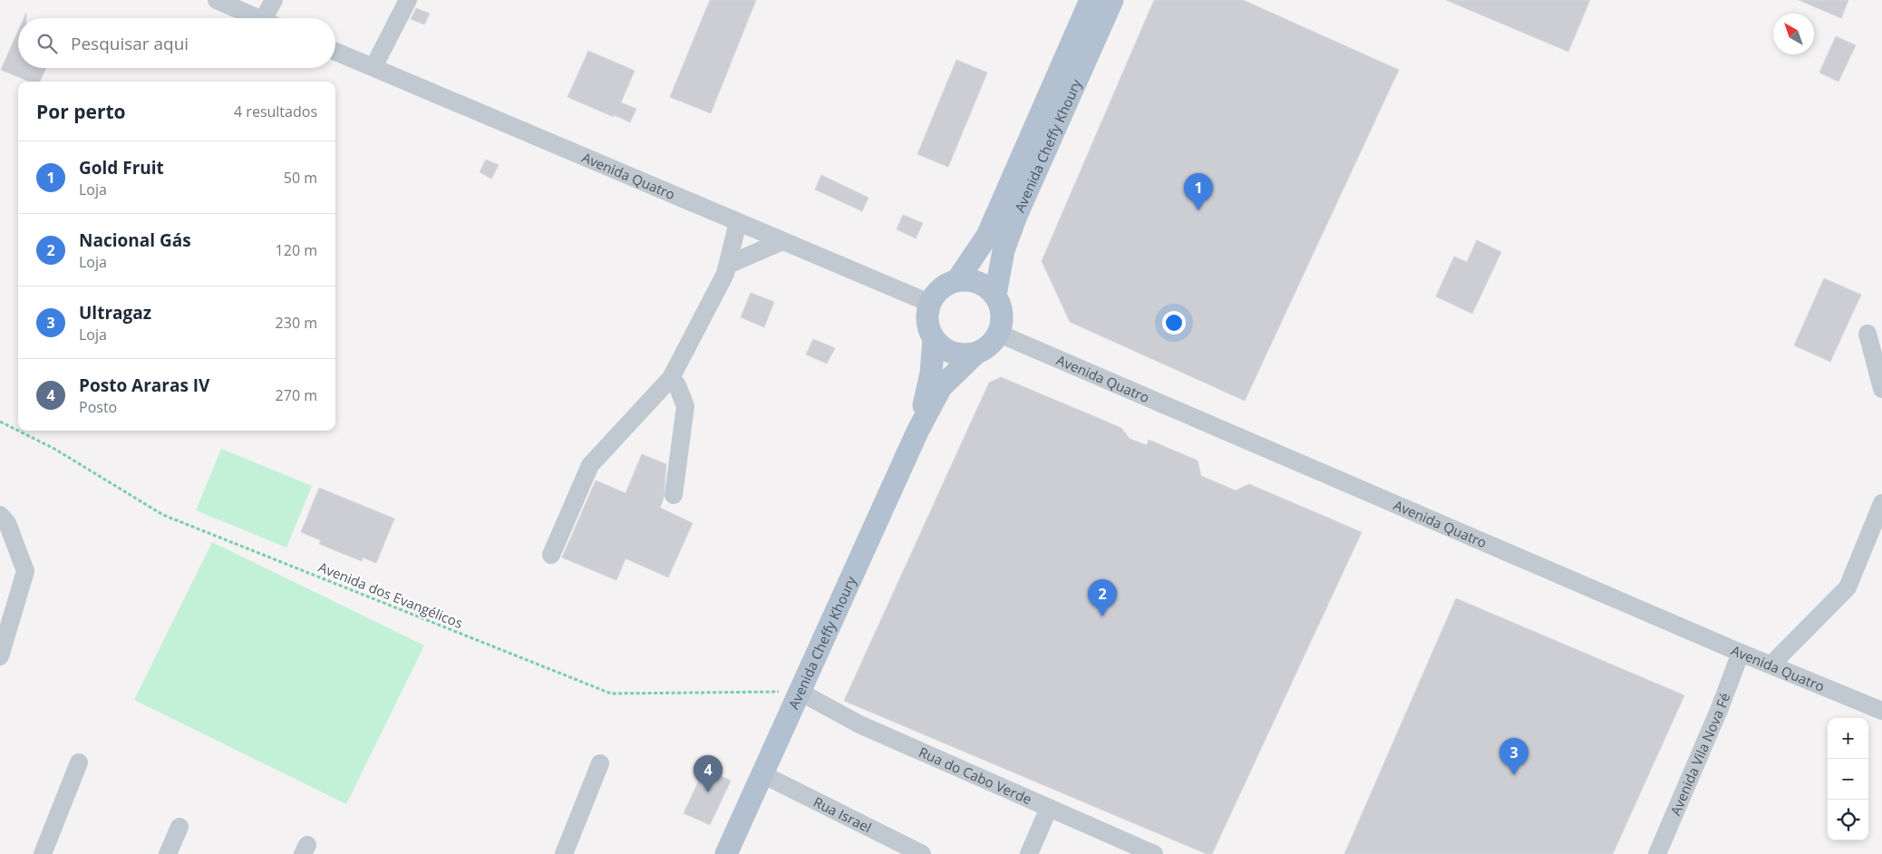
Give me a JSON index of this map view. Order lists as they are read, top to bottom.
{
  "streets": {
    "main road": ["Avenida Cheffy Khoury"],
    "street": [
      "Avenida Quatro",
      "Avenida Vila Nova Fé",
      "Rua do Cabo Verde",
      "Rua Israel"
    ],
    "path": ["Avenida dos Evangélicos"]
  },
  "crossings": [
    ["Avenida Cheffy Khoury", "Avenida Quatro"],
    ["Avenida Cheffy Khoury", "Avenida dos Evangélicos"],
    ["Avenida Cheffy Khoury", "Rua do Cabo Verde"],
    ["Avenida Cheffy Khoury", "Rua Israel"],
    ["Avenida Quatro", "Avenida Vila Nova Fé"],
    ["Avenida dos Evangélicos", "Rua do Cabo Verde"]
  ],
  "north": "top left",
  "page": {
    "search": "Pesquisar aqui",
    "heading": ["Por perto", "4 resultados"],
    "list": [
      {
        "mark": "1",
        "name": "Gold Fruit",
        "note": "Loja",
        "value": "50 m"
      },
      {
        "mark": "2",
        "name": "Nacional Gás",
        "note": "Loja",
        "value": "120 m"
      },
      {
        "mark": "3",
        "name": "Ultragaz",
        "note": "Loja",
        "value": "230 m"
      },
      {
        "mark": "4",
        "name": "Posto Araras IV",
        "note": "Posto",
        "value": "270 m"
      }
    ],
    "pins": [
      "1",
      "2",
      "3",
      "4"
    ],
    "map_buttons": ["+", "−"]
  }
}
